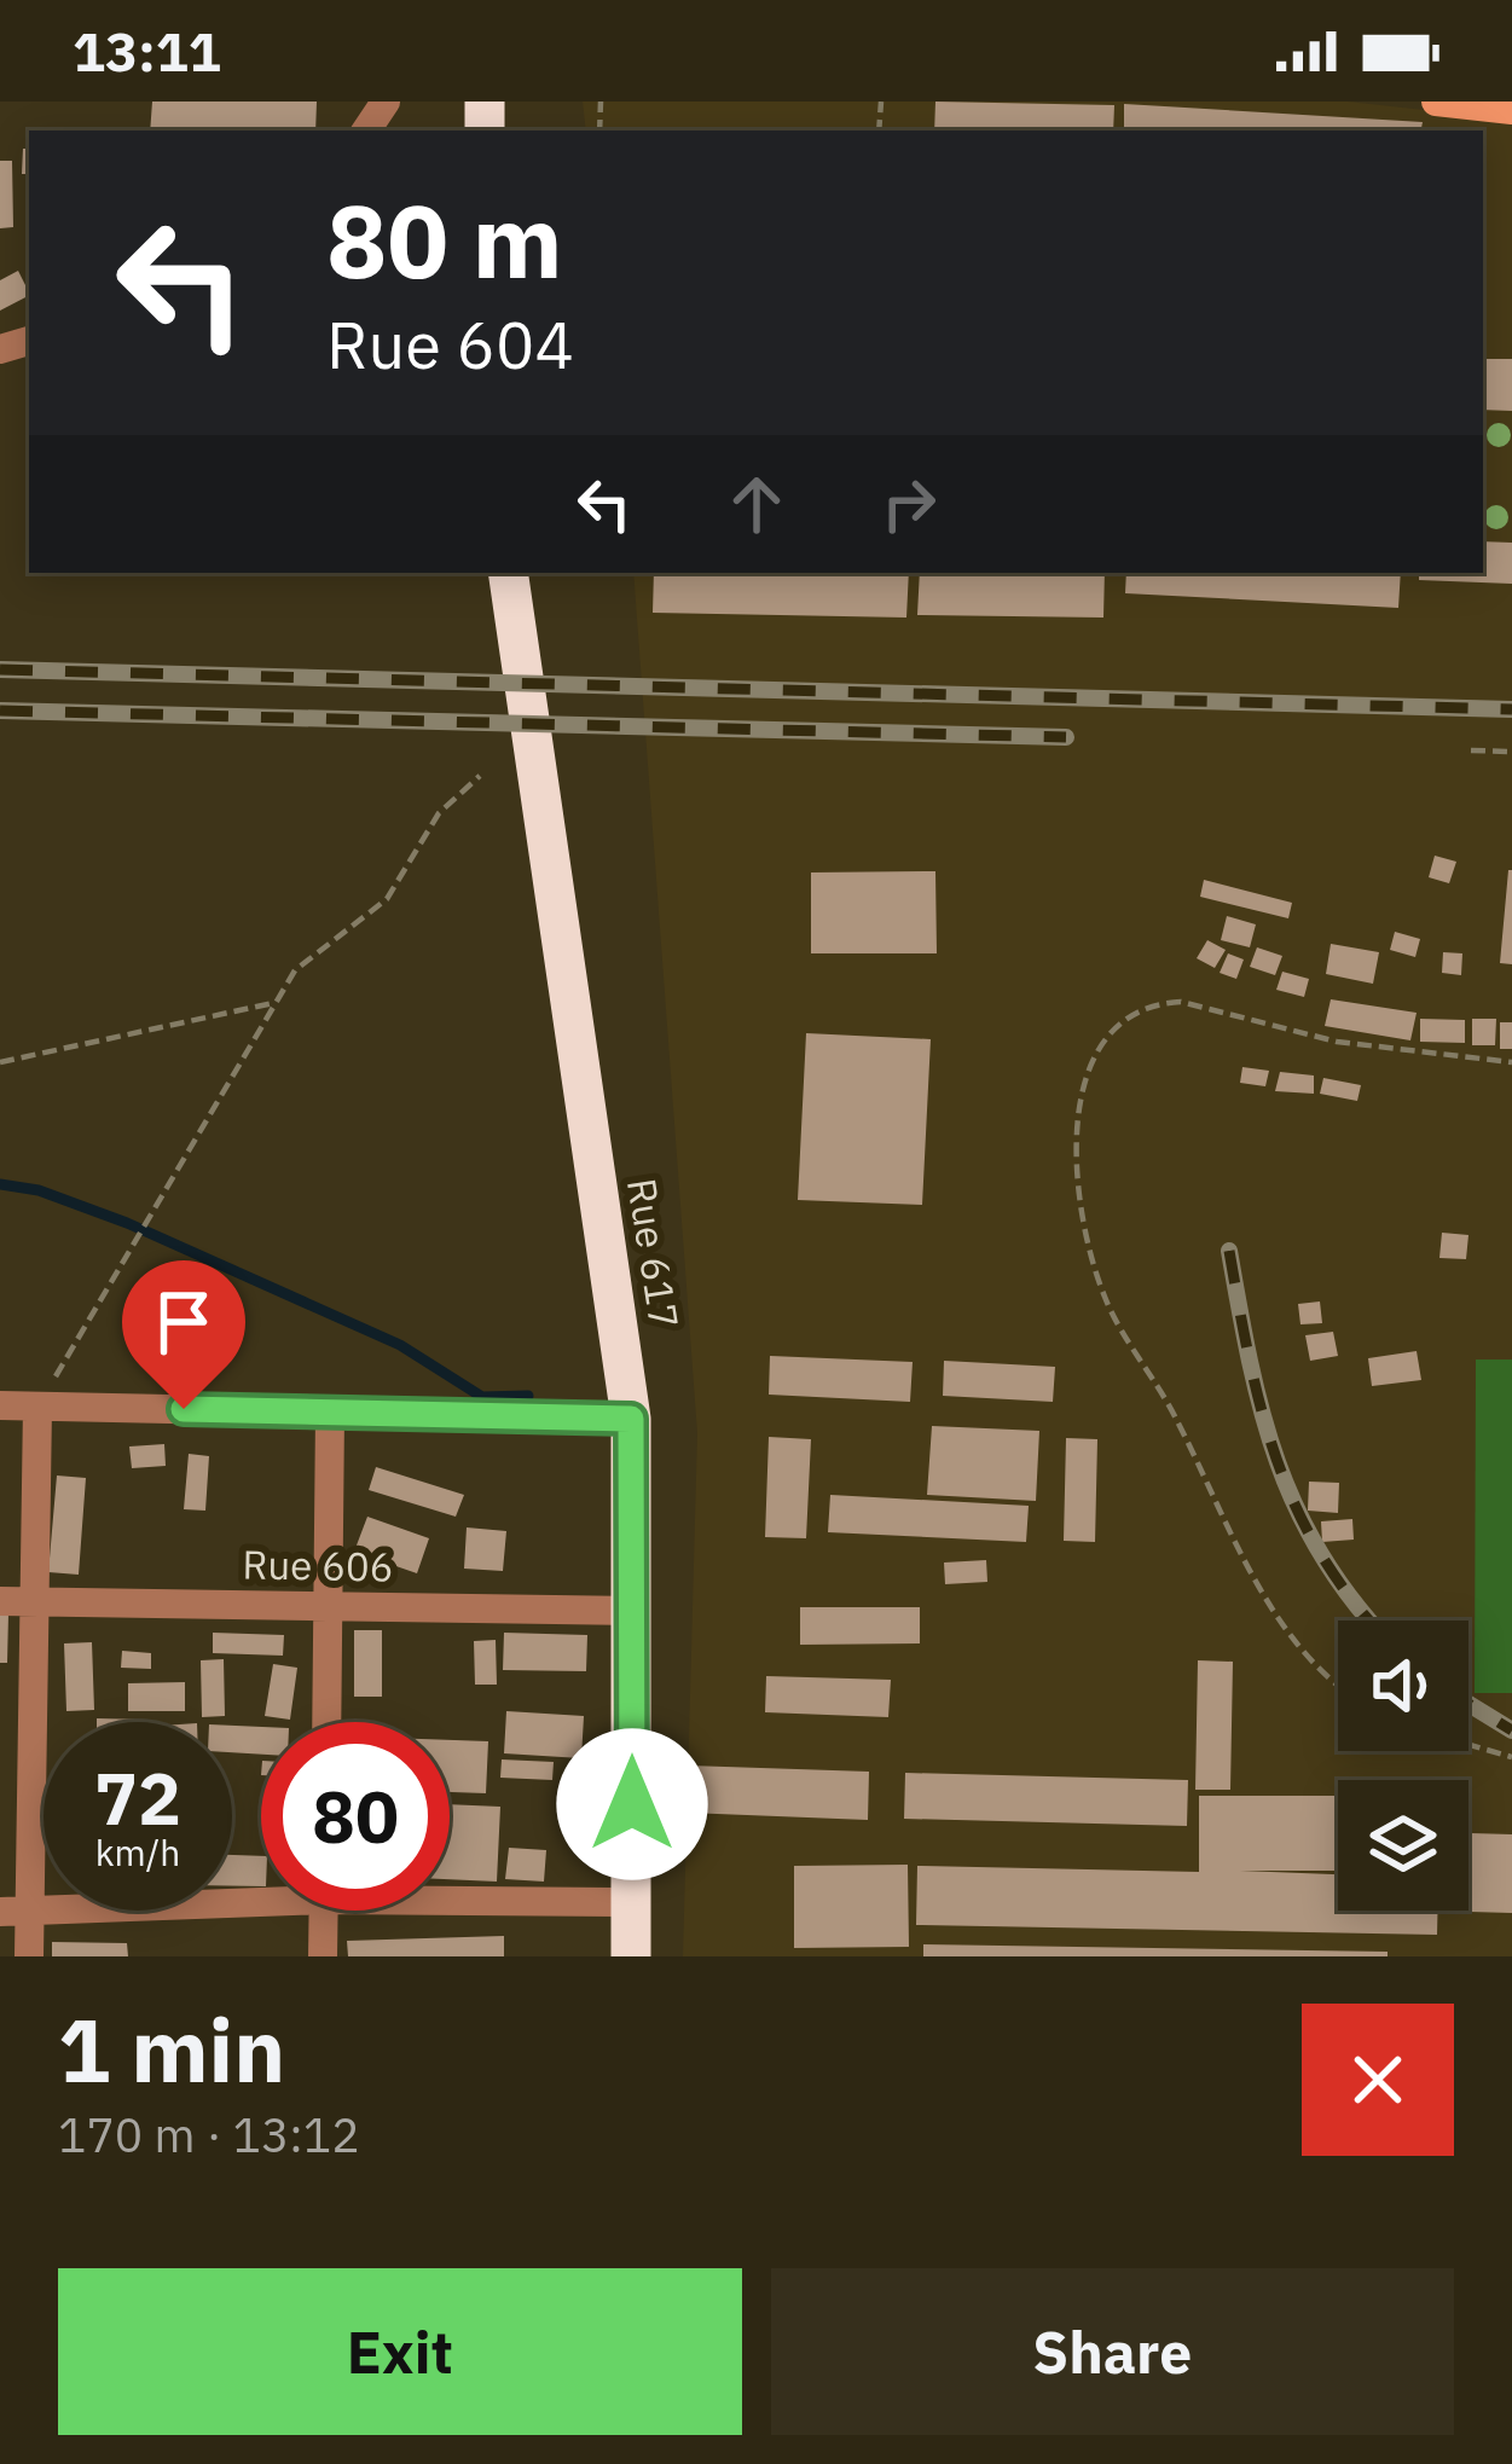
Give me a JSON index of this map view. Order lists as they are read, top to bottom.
{
  "streets": {
    "highway": ["Rue 617"],
    "street": ["Rue 606"]
  },
  "crossings": [
    ["Rue 617", "Rue 606"]
  ],
  "page": {
    "status": "13:11",
    "turn": ["80 m", "Rue 604"],
    "speed": "72 km/h",
    "limit": "80",
    "heading": ["1 min", "170 m · 13:12"],
    "buttons": ["Exit", "Share"]
  }
}
